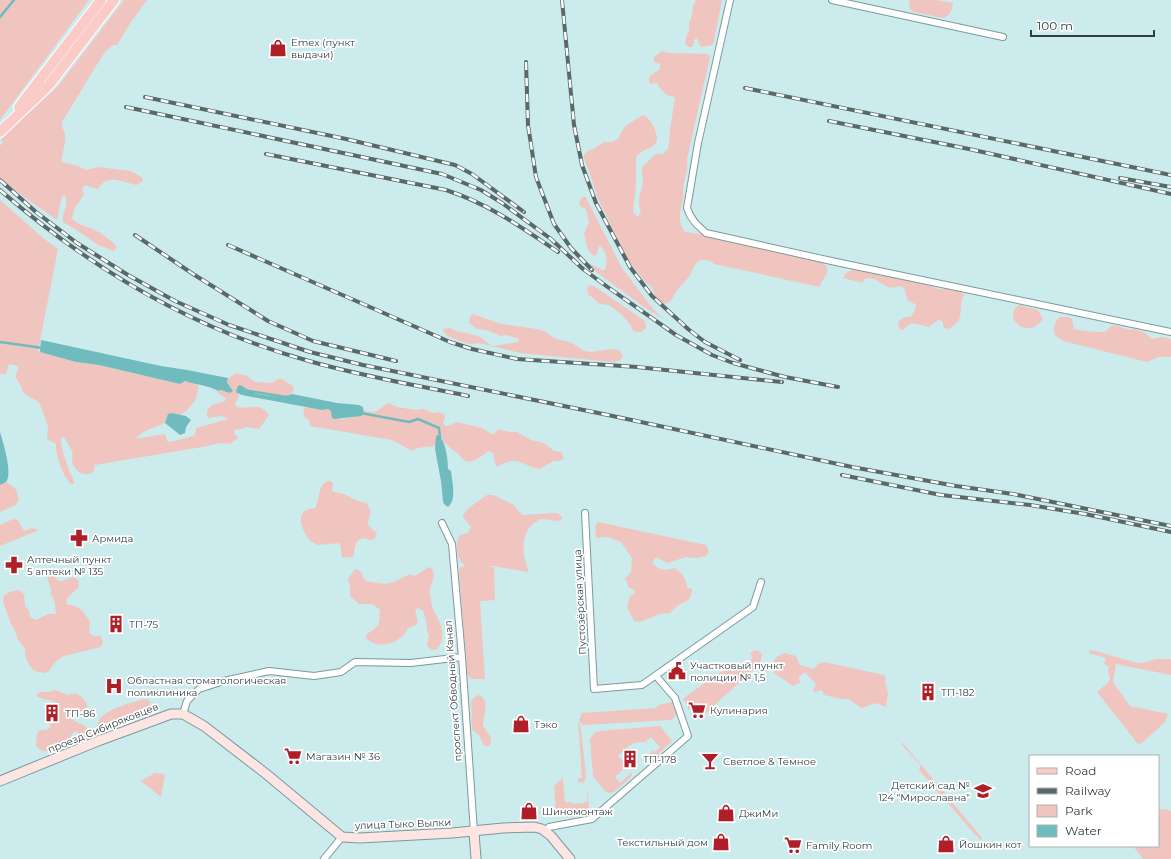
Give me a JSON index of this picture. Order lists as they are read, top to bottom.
{
  "streets": {
    "street": [
      "Пустозёрская улица",
      "проспект Обводный Канал",
      "проезд Сибиряковцев",
      "улица Тыко Вылки"
    ]
  },
  "crossings": [
    ["проспект Обводный Канал", "улица Тыко Вылки"],
    ["проезд Сибиряковцев", "улица Тыко Вылки"]
  ],
  "places": {
    "shop": [
      "Emex (пункт выдачи)",
      "Тэко",
      "Шиномонтаж",
      "ДжиМи",
      "Текстильный дом",
      "Йошкин кот"
    ],
    "pharmacy": ["Армида", "Аптечный пункт 5 аптеки № 135"],
    "building": [
      "ТП-75",
      "ТП-182",
      "ТП-86",
      "ТП-178"
    ],
    "public building": ["Участковый пункт полиции № 1,5"],
    "hospital": ["Областная стоматологическая поликлиника"],
    "supermarket": ["Кулинария", "Магазин № 36", "Family Room"],
    "bar": ["Светлое & Тёмное"],
    "school or university": ["Детский сад № 124 \"Мирославна\""]
  },
  "legend": [
    "Road",
    "Railway",
    "Park",
    "Water"
  ],
  "scale_bar": "100 m"
}
